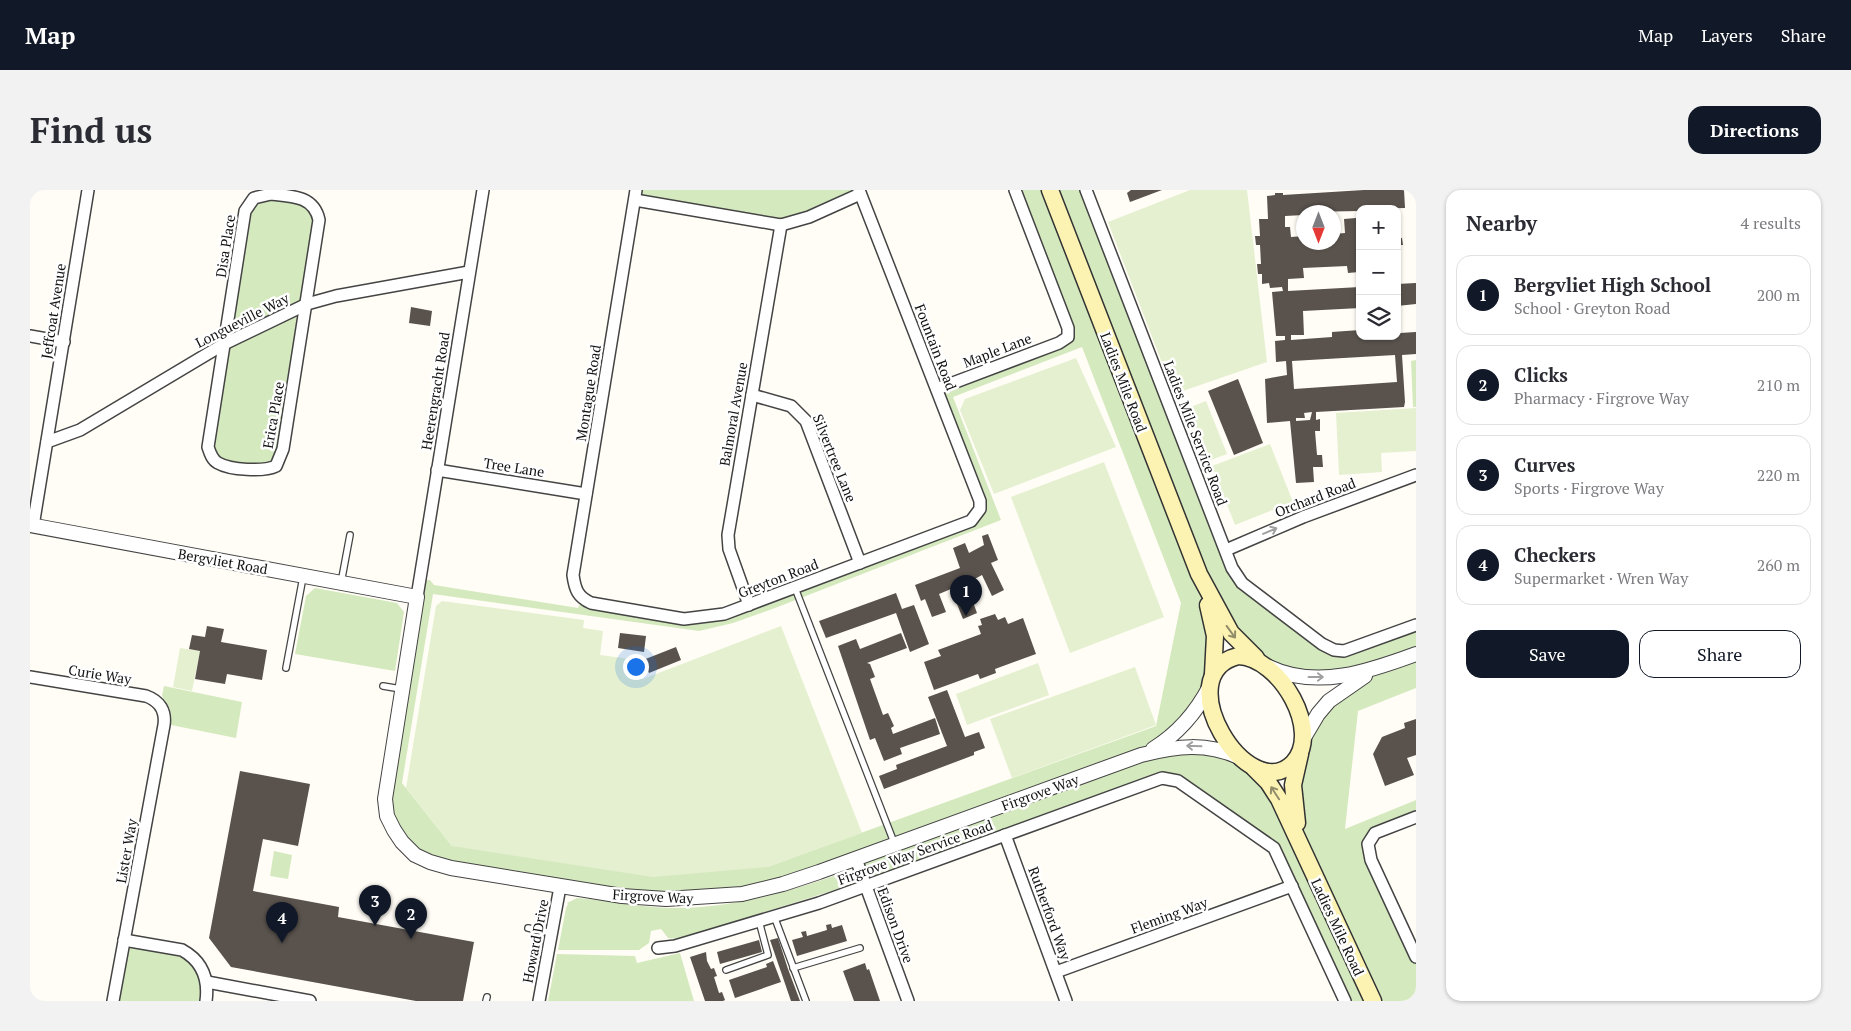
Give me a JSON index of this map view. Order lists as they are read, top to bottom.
{
  "streets": {
    "main road": ["Ladies Mile Road"],
    "street": [
      "Disa Place",
      "Jeffcoat Avenue",
      "Longueville Way",
      "Fountain Road",
      "Maple Lane",
      "Heerengracht Road",
      "Montague Road",
      "Balmoral Avenue",
      "Erica Place",
      "Ladies Mile Service Road",
      "Silvertree Lane",
      "Tree Lane",
      "Orchard Road",
      "Bergvliet Road",
      "Greyton Road",
      "Curie Way",
      "Firgrove Way",
      "Lister Way",
      "Firgrove Way Service Road",
      "Rutherford Way",
      "Fleming Way",
      "Edison Drive",
      "Howard Drive"
    ]
  },
  "crossings": [
    ["Disa Place", "Longueville Way"],
    ["Disa Place", "Erica Place"],
    ["Jeffcoat Avenue", "Longueville Way"],
    ["Jeffcoat Avenue", "Bergvliet Road"],
    ["Longueville Way", "Heerengracht Road"],
    ["Longueville Way", "Erica Place"],
    ["Fountain Road", "Maple Lane"],
    ["Fountain Road", "Greyton Road"],
    ["Ladies Mile Road", "Firgrove Way"],
    ["Heerengracht Road", "Tree Lane"],
    ["Heerengracht Road", "Bergvliet Road"],
    ["Heerengracht Road", "Firgrove Way"],
    ["Montague Road", "Tree Lane"],
    ["Montague Road", "Greyton Road"],
    ["Balmoral Avenue", "Silvertree Lane"],
    ["Balmoral Avenue", "Greyton Road"],
    ["Ladies Mile Service Road", "Orchard Road"],
    ["Silvertree Lane", "Greyton Road"],
    ["Bergvliet Road", "Firgrove Way"],
    ["Curie Way", "Lister Way"],
    ["Firgrove Way", "Edison Drive"],
    ["Firgrove Way", "Howard Drive"],
    ["Firgrove Way Service Road", "Rutherford Way"],
    ["Firgrove Way Service Road", "Fleming Way"],
    ["Firgrove Way Service Road", "Edison Drive"],
    ["Rutherford Way", "Fleming Way"]
  ],
  "one_way": ["Orchard Road"],
  "north": "bottom",
  "page": {
    "header": "Map",
    "nav": ["Map", "Layers", "Share"],
    "buttons": [
      "Directions",
      ["Save", "Share"]
    ],
    "title": "Find us",
    "heading": ["Nearby", "4 results"],
    "map_buttons": ["+", "−"],
    "list": [
      {
        "mark": "1",
        "name": "Bergvliet High School",
        "note": "School · Greyton Road",
        "value": "200 m"
      },
      {
        "mark": "2",
        "name": "Clicks",
        "note": "Pharmacy · Firgrove Way",
        "value": "210 m"
      },
      {
        "mark": "3",
        "name": "Curves",
        "note": "Sports · Firgrove Way",
        "value": "220 m"
      },
      {
        "mark": "4",
        "name": "Checkers",
        "note": "Supermarket · Wren Way",
        "value": "260 m"
      }
    ],
    "pins": [
      "1",
      "3",
      "2",
      "4"
    ]
  }
}
